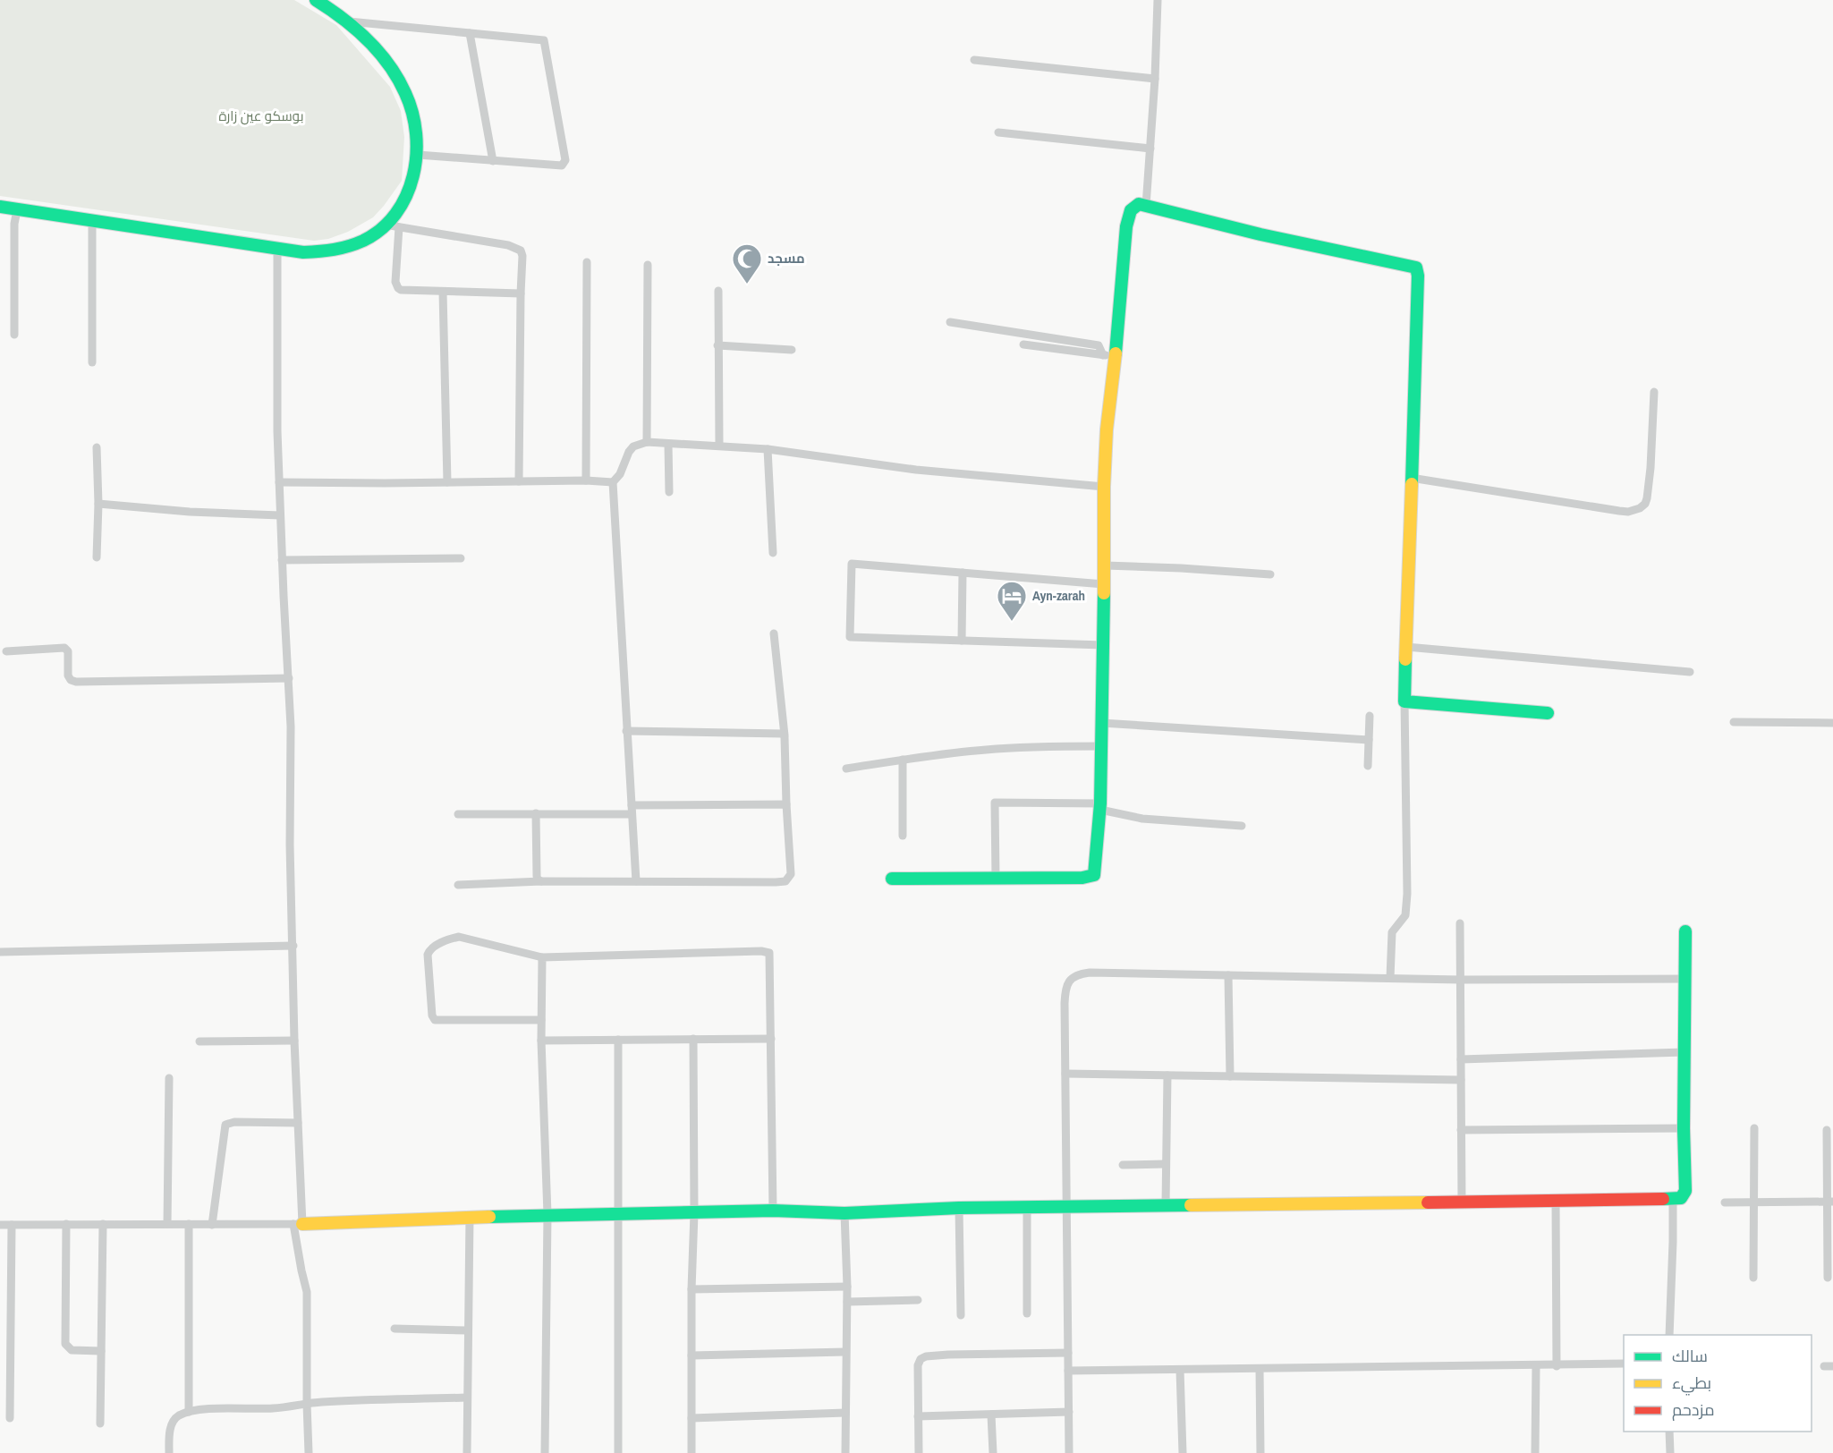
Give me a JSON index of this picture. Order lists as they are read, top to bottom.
{
  "parks": ["بوسكو عين زارة"],
  "places": {
    "mosque": ["مسجد"],
    "hotel": ["Ayn-zarah"]
  },
  "legend": ["سالك", "بطيء", "مزدحم"]
}
